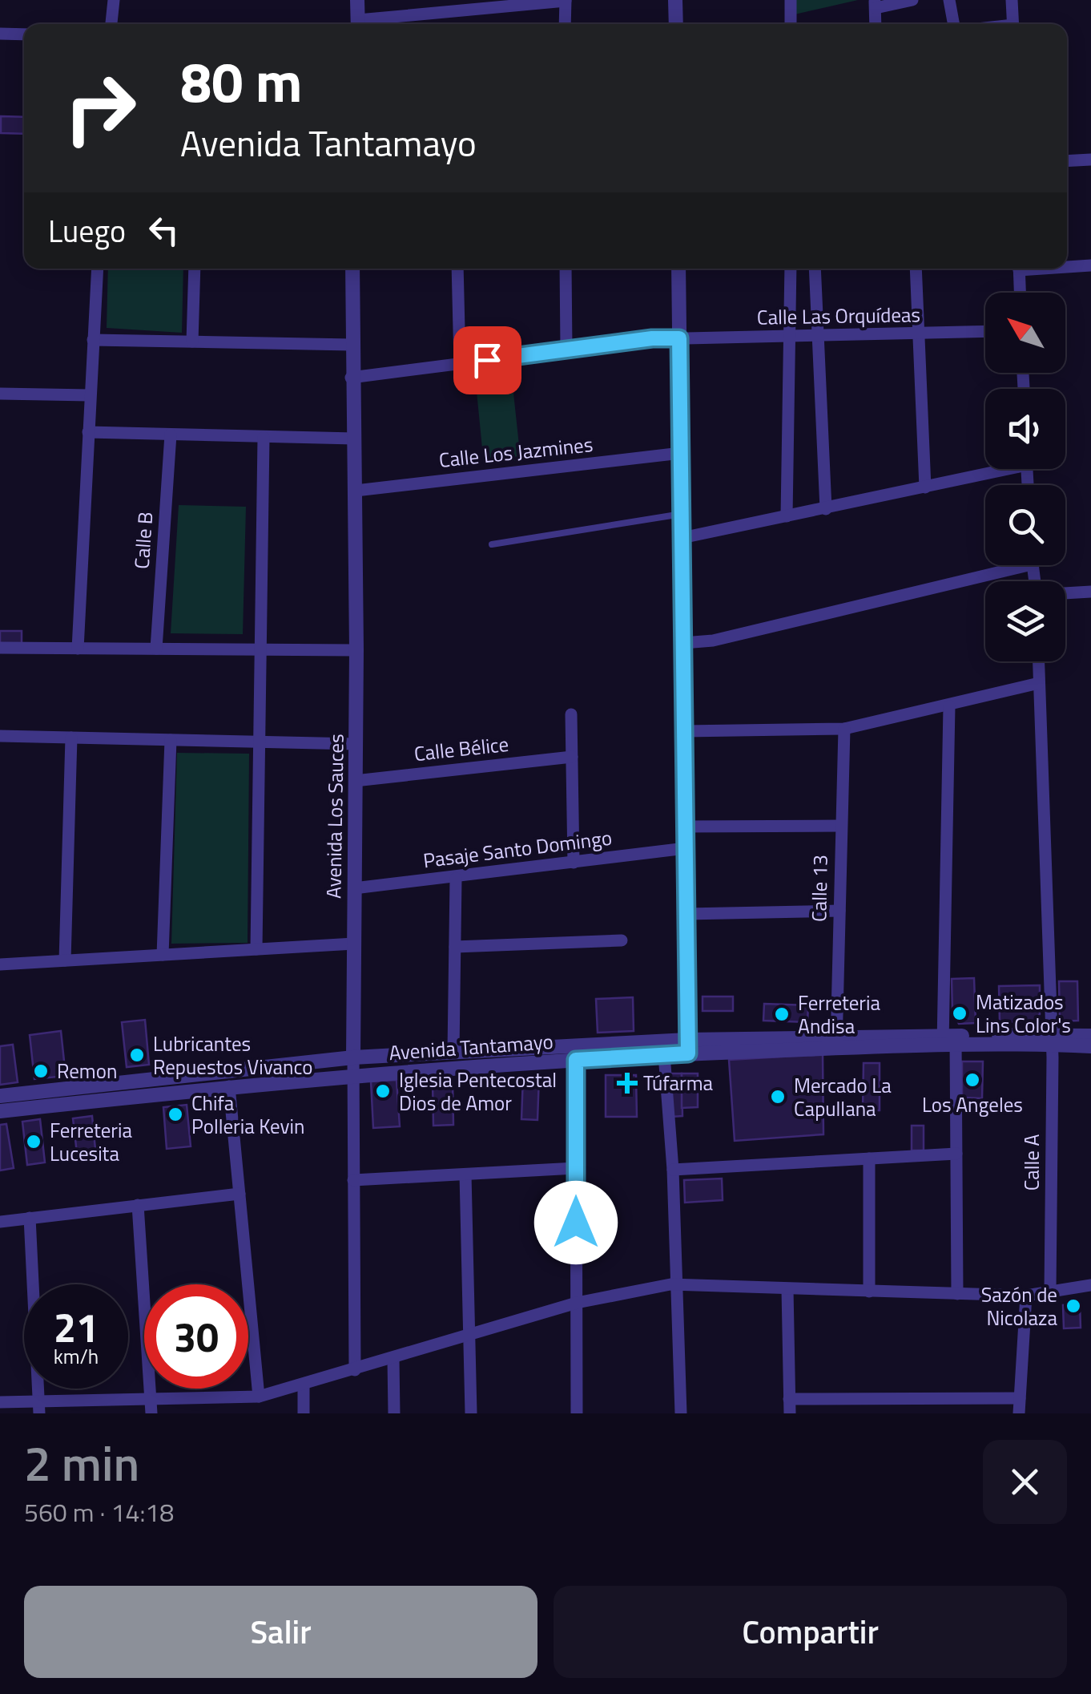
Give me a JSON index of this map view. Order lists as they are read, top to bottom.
{
  "streets": {
    "street": [
      "Calle Las Orquídeas",
      "Calle Los Jazmines",
      "Calle B",
      "Calle Bélice",
      "Avenida Los Sauces",
      "Pasaje Santo Domingo",
      "Calle 13",
      "Avenida Tantamayo",
      "Calle A"
    ]
  },
  "crossings": [
    ["Calle Las Orquídeas", "Avenida Los Sauces"],
    ["Calle Los Jazmines", "Avenida Los Sauces"],
    ["Calle Bélice", "Avenida Los Sauces"],
    ["Avenida Los Sauces", "Pasaje Santo Domingo"],
    ["Avenida Los Sauces", "Avenida Tantamayo"],
    ["Calle 13", "Avenida Tantamayo"],
    ["Avenida Tantamayo", "Calle A"]
  ],
  "places": {
    "other": [
      "Matizados Lins Color's",
      "Ferreteria Andisa",
      "Lubricantes Repuestos Vivanco",
      "Remon",
      "Los Angeles",
      "Iglesia Pentecostal Dios de Amor",
      "Mercado La Capullana",
      "Chifa Polleria Kevin",
      "Ferreteria Lucesita",
      "Sazón de Nicolaza"
    ],
    "health": ["Túfarma"]
  },
  "north": "top left",
  "page": {
    "turn": ["80 m", "Avenida Tantamayo"],
    "then": "Luego",
    "speed": "21 km/h",
    "limit": "30",
    "heading": ["2 min", "560 m · 14:18"],
    "buttons": ["Salir", "Compartir"]
  }
}
